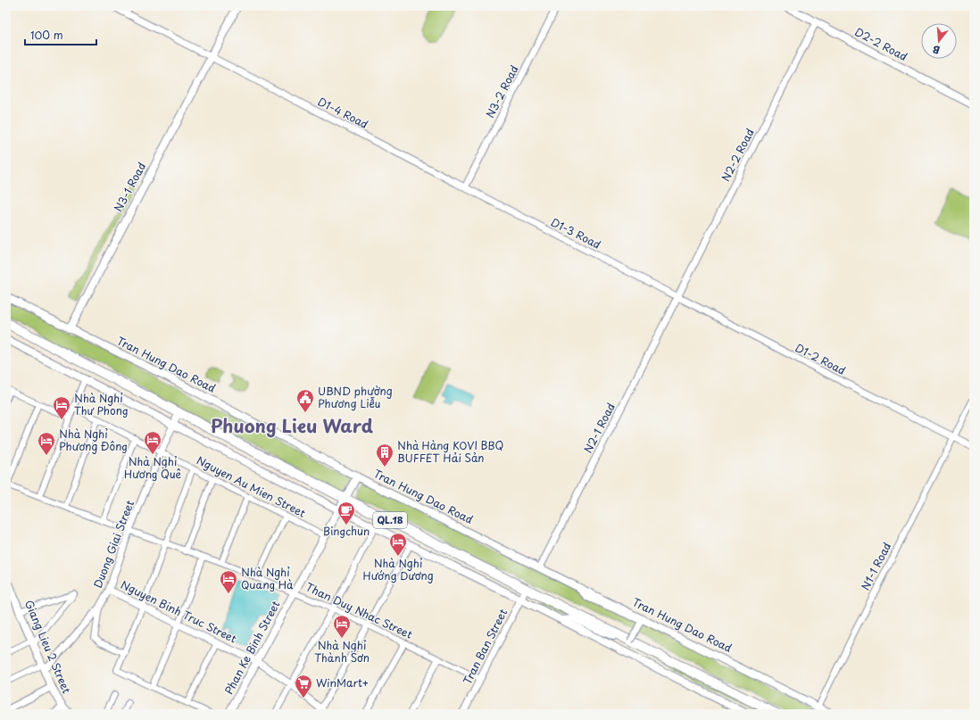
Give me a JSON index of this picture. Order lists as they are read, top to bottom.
{
  "streets": {
    "highway": ["QL.18"],
    "main road": [
      "D2-2 Road",
      "N3-1 Road",
      "Tran Hung Dao Road",
      "Giang Lieu 2 Street",
      "Phan Ke Binh Street"
    ],
    "street": [
      "N3-2 Road",
      "D1-4 Road",
      "N2-2 Road",
      "D1-3 Road",
      "D1-2 Road",
      "N2-1 Road",
      "Nguyen Au Mien Street",
      "Duong Giai Street",
      "N1-1 Road",
      "Than Duy Nhac Street",
      "Nguyen Binh Truc Street",
      "Tran Ban Street"
    ]
  },
  "crossings": [
    ["D2-2 Road", "N2-2 Road"],
    ["N3-2 Road", "D1-4 Road"],
    ["N3-2 Road", "D1-3 Road"],
    ["D1-4 Road", "N3-1 Road"],
    ["D1-4 Road", "D1-3 Road"],
    ["N2-2 Road", "D1-3 Road"],
    ["N2-2 Road", "D1-2 Road"],
    ["N2-2 Road", "N2-1 Road"],
    ["N3-1 Road", "Tran Hung Dao Road"],
    ["D1-3 Road", "D1-2 Road"],
    ["D1-3 Road", "N2-1 Road"],
    ["D1-2 Road", "N2-1 Road"],
    ["D1-2 Road", "N1-1 Road"],
    ["Tran Hung Dao Road", "N2-1 Road"],
    ["Tran Hung Dao Road", "N1-1 Road"],
    ["Tran Hung Dao Road", "Phan Ke Binh Street"],
    ["Nguyen Au Mien Street", "Duong Giai Street"],
    ["Nguyen Au Mien Street", "Phan Ke Binh Street"],
    ["QL.18", "Duong Giai Street"],
    ["QL.18", "Tran Ban Street"],
    ["QL.18", "Phan Ke Binh Street"],
    ["Duong Giai Street", "Than Duy Nhac Street"],
    ["Duong Giai Street", "Nguyen Binh Truc Street"],
    ["Duong Giai Street", "Giang Lieu 2 Street"],
    ["Than Duy Nhac Street", "Tran Ban Street"],
    ["Than Duy Nhac Street", "Phan Ke Binh Street"],
    ["Nguyen Binh Truc Street", "Phan Ke Binh Street"]
  ],
  "districts": ["Phuong Lieu Ward"],
  "places": {
    "public building": ["UBND phường Phương Liễu"],
    "hotel": [
      "Nhà Nghỉ Thư Phong",
      "Nhà Nghỉ Hương Quê",
      "Nhà Nghỉ Phương Đông",
      "Nhà Nghỉ Hướng Dương",
      "Nhà Nghỉ Quang Hà",
      "Nhà Nghỉ Thành Sơn"
    ],
    "building": ["Nhà Hàng KOVI BBQ BUFFET Hải Sản"],
    "cafe": ["Bingchun"],
    "supermarket": ["WinMart+"]
  },
  "scale_bar": "100 m",
  "north": "bottom"
}
